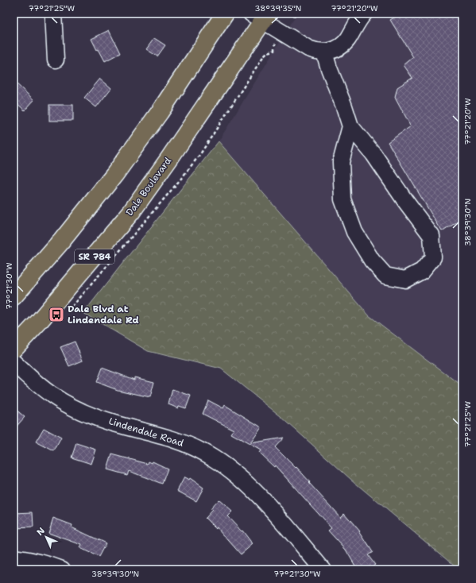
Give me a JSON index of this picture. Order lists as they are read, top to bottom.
{
  "streets": {
    "main road": ["Dale Boulevard", "SR 784"],
    "street": ["Lindendale Road"]
  },
  "places": {
    "bus stop": ["Dale Blvd at Lindendale Rd"]
  },
  "north": "top left",
  "coordinates": [
    "77°21'25\"W",
    "38°39'35\"N",
    "77°21'20\"W",
    "38°39'30\"N",
    "77°21'30\"W"
  ]
}
